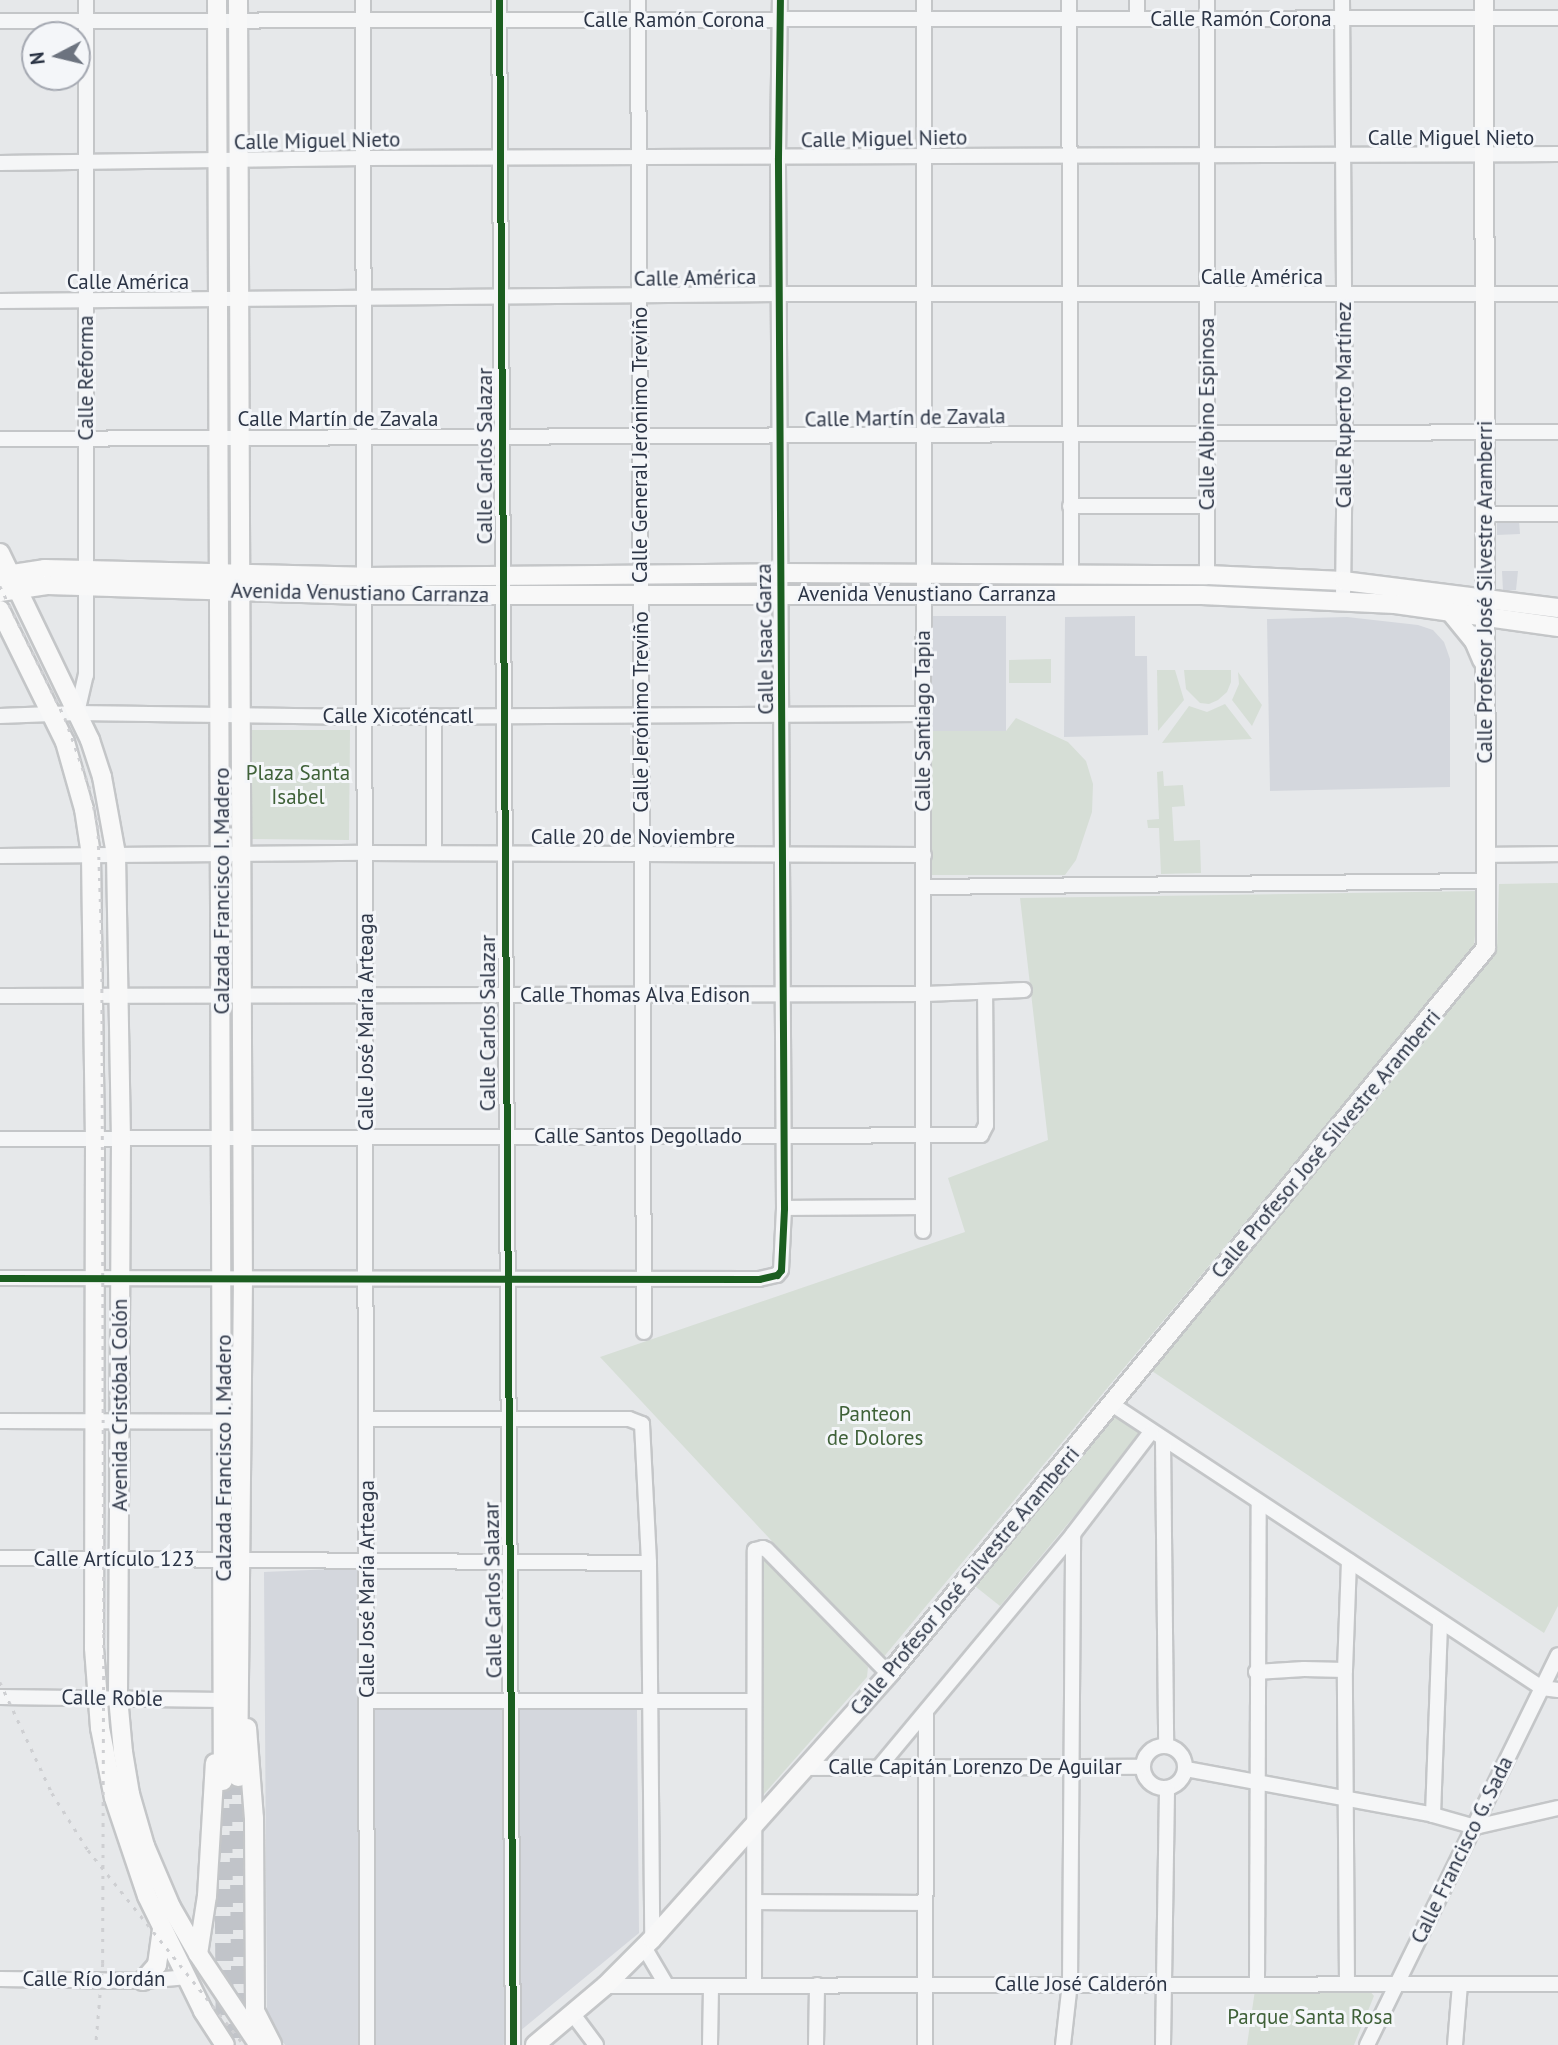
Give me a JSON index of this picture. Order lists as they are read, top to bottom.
{
  "streets": {
    "main road": [
      "Calle Profesor José Silvestre Aramberri",
      "Avenida Venustiano Carranza",
      "Calzada Francisco I. Madero",
      "Avenida Cristóbal Colón"
    ],
    "street": [
      "Calle Ramón Corona",
      "Calle Miguel Nieto",
      "Calle América",
      "Calle Reforma",
      "Calle Ruperto Martínez",
      "Calle Albino Espinosa",
      "Calle Martín de Zavala",
      "Calle General Jerónimo Treviño",
      "Calle Carlos Salazar",
      "Calle Isaac Garza",
      "Calle Jerónimo Treviño",
      "Calle Xicoténcatl",
      "Calle Santiago Tapia",
      "Calle 20 de Noviembre",
      "Calle Thomas Alva Edison",
      "Calle José María Arteaga",
      "Calle Santos Degollado",
      "Calle Artículo 123",
      "Calle Roble",
      "Calle Capitán Lorenzo De Aguilar",
      "Calle Francisco G. Sada",
      "Calle Río Jordán",
      "Calle José Calderón"
    ]
  },
  "crossings": [
    ["Calle Ramón Corona", "Calle Ruperto Martínez"],
    ["Calle Ramón Corona", "Calle Albino Espinosa"],
    ["Calle Ramón Corona", "Calle General Jerónimo Treviño"],
    ["Calle Ramón Corona", "Calle Carlos Salazar"],
    ["Calle Ramón Corona", "Calle Profesor José Silvestre Aramberri"],
    ["Calle Ramón Corona", "Calle Isaac Garza"],
    ["Calle Ramón Corona", "Calle Santiago Tapia"],
    ["Calle Ramón Corona", "Calzada Francisco I. Madero"],
    ["Calle Ramón Corona", "Calle José María Arteaga"],
    ["Calle Miguel Nieto", "Calle Reforma"],
    ["Calle Miguel Nieto", "Calle Ruperto Martínez"],
    ["Calle Miguel Nieto", "Calle Albino Espinosa"],
    ["Calle Miguel Nieto", "Calle General Jerónimo Treviño"],
    ["Calle Miguel Nieto", "Calle Carlos Salazar"],
    ["Calle Miguel Nieto", "Calle Profesor José Silvestre Aramberri"],
    ["Calle Miguel Nieto", "Calle Isaac Garza"],
    ["Calle Miguel Nieto", "Calle Santiago Tapia"],
    ["Calle Miguel Nieto", "Calzada Francisco I. Madero"],
    ["Calle Miguel Nieto", "Calle José María Arteaga"],
    ["Calle América", "Calle Reforma"],
    ["Calle América", "Calle Ruperto Martínez"],
    ["Calle América", "Calle Albino Espinosa"],
    ["Calle América", "Calle General Jerónimo Treviño"],
    ["Calle América", "Calle Carlos Salazar"],
    ["Calle América", "Calle Profesor José Silvestre Aramberri"],
    ["Calle América", "Calle Isaac Garza"],
    ["Calle América", "Calle Santiago Tapia"],
    ["Calle América", "Calzada Francisco I. Madero"],
    ["Calle América", "Calle José María Arteaga"],
    ["Calle Reforma", "Calle Martín de Zavala"],
    ["Calle Reforma", "Avenida Venustiano Carranza"],
    ["Calle Reforma", "Calle Xicoténcatl"],
    ["Calle Reforma", "Avenida Cristóbal Colón"],
    ["Calle Ruperto Martínez", "Calle Martín de Zavala"],
    ["Calle Ruperto Martínez", "Avenida Venustiano Carranza"],
    ["Calle Albino Espinosa", "Calle Martín de Zavala"],
    ["Calle Albino Espinosa", "Avenida Venustiano Carranza"],
    ["Calle Martín de Zavala", "Calle General Jerónimo Treviño"],
    ["Calle Martín de Zavala", "Calle Carlos Salazar"],
    ["Calle Martín de Zavala", "Calle Profesor José Silvestre Aramberri"],
    ["Calle Martín de Zavala", "Calle Isaac Garza"],
    ["Calle Martín de Zavala", "Calle Santiago Tapia"],
    ["Calle Martín de Zavala", "Calzada Francisco I. Madero"],
    ["Calle Martín de Zavala", "Calle José María Arteaga"],
    ["Calle General Jerónimo Treviño", "Avenida Venustiano Carranza"],
    ["Calle General Jerónimo Treviño", "Calle Jerónimo Treviño"],
    ["Calle Carlos Salazar", "Avenida Venustiano Carranza"],
    ["Calle Carlos Salazar", "Calle Xicoténcatl"],
    ["Calle Carlos Salazar", "Calle 20 de Noviembre"],
    ["Calle Carlos Salazar", "Calle Thomas Alva Edison"],
    ["Calle Carlos Salazar", "Calle Santos Degollado"],
    ["Calle Carlos Salazar", "Calle Artículo 123"],
    ["Calle Profesor José Silvestre Aramberri", "Avenida Venustiano Carranza"],
    ["Calle Profesor José Silvestre Aramberri", "Calle Capitán Lorenzo De Aguilar"],
    ["Calle Profesor José Silvestre Aramberri", "Calle José Calderón"],
    ["Avenida Venustiano Carranza", "Calle Isaac Garza"],
    ["Avenida Venustiano Carranza", "Calle Jerónimo Treviño"],
    ["Avenida Venustiano Carranza", "Calle Santiago Tapia"],
    ["Avenida Venustiano Carranza", "Calzada Francisco I. Madero"],
    ["Avenida Venustiano Carranza", "Calle José María Arteaga"],
    ["Avenida Venustiano Carranza", "Avenida Cristóbal Colón"],
    ["Calle Isaac Garza", "Calle Jerónimo Treviño"],
    ["Calle Isaac Garza", "Calle Xicoténcatl"],
    ["Calle Isaac Garza", "Calle 20 de Noviembre"],
    ["Calle Isaac Garza", "Calle Thomas Alva Edison"],
    ["Calle Isaac Garza", "Calle Santos Degollado"],
    ["Calle Jerónimo Treviño", "Calle Xicoténcatl"],
    ["Calle Jerónimo Treviño", "Calle 20 de Noviembre"],
    ["Calle Jerónimo Treviño", "Calle Thomas Alva Edison"],
    ["Calle Jerónimo Treviño", "Calle Santos Degollado"],
    ["Calle Xicoténcatl", "Calle Santiago Tapia"],
    ["Calle Xicoténcatl", "Calzada Francisco I. Madero"],
    ["Calle Xicoténcatl", "Calle José María Arteaga"],
    ["Calle Xicoténcatl", "Avenida Cristóbal Colón"],
    ["Calle Santiago Tapia", "Calle 20 de Noviembre"],
    ["Calle Santiago Tapia", "Calle Thomas Alva Edison"],
    ["Calle Santiago Tapia", "Calle Santos Degollado"],
    ["Calle 20 de Noviembre", "Calzada Francisco I. Madero"],
    ["Calle 20 de Noviembre", "Calle José María Arteaga"],
    ["Calle 20 de Noviembre", "Avenida Cristóbal Colón"],
    ["Calzada Francisco I. Madero", "Calle Thomas Alva Edison"],
    ["Calzada Francisco I. Madero", "Calle Santos Degollado"],
    ["Calzada Francisco I. Madero", "Calle Artículo 123"],
    ["Calzada Francisco I. Madero", "Calle Roble"],
    ["Calle Thomas Alva Edison", "Calle José María Arteaga"],
    ["Calle Thomas Alva Edison", "Calle Santos Degollado"],
    ["Calle Thomas Alva Edison", "Avenida Cristóbal Colón"],
    ["Calle José María Arteaga", "Calle Santos Degollado"],
    ["Calle José María Arteaga", "Calle Artículo 123"],
    ["Calle Santos Degollado", "Avenida Cristóbal Colón"],
    ["Avenida Cristóbal Colón", "Calle Artículo 123"],
    ["Avenida Cristóbal Colón", "Calle Roble"],
    ["Avenida Cristóbal Colón", "Calle Río Jordán"],
    ["Calle Francisco G. Sada", "Calle José Calderón"]
  ],
  "parks": ["Plaza Santa Isabel", "Panteon de Dolores", "Parque Santa Rosa"],
  "north": "left"
}
